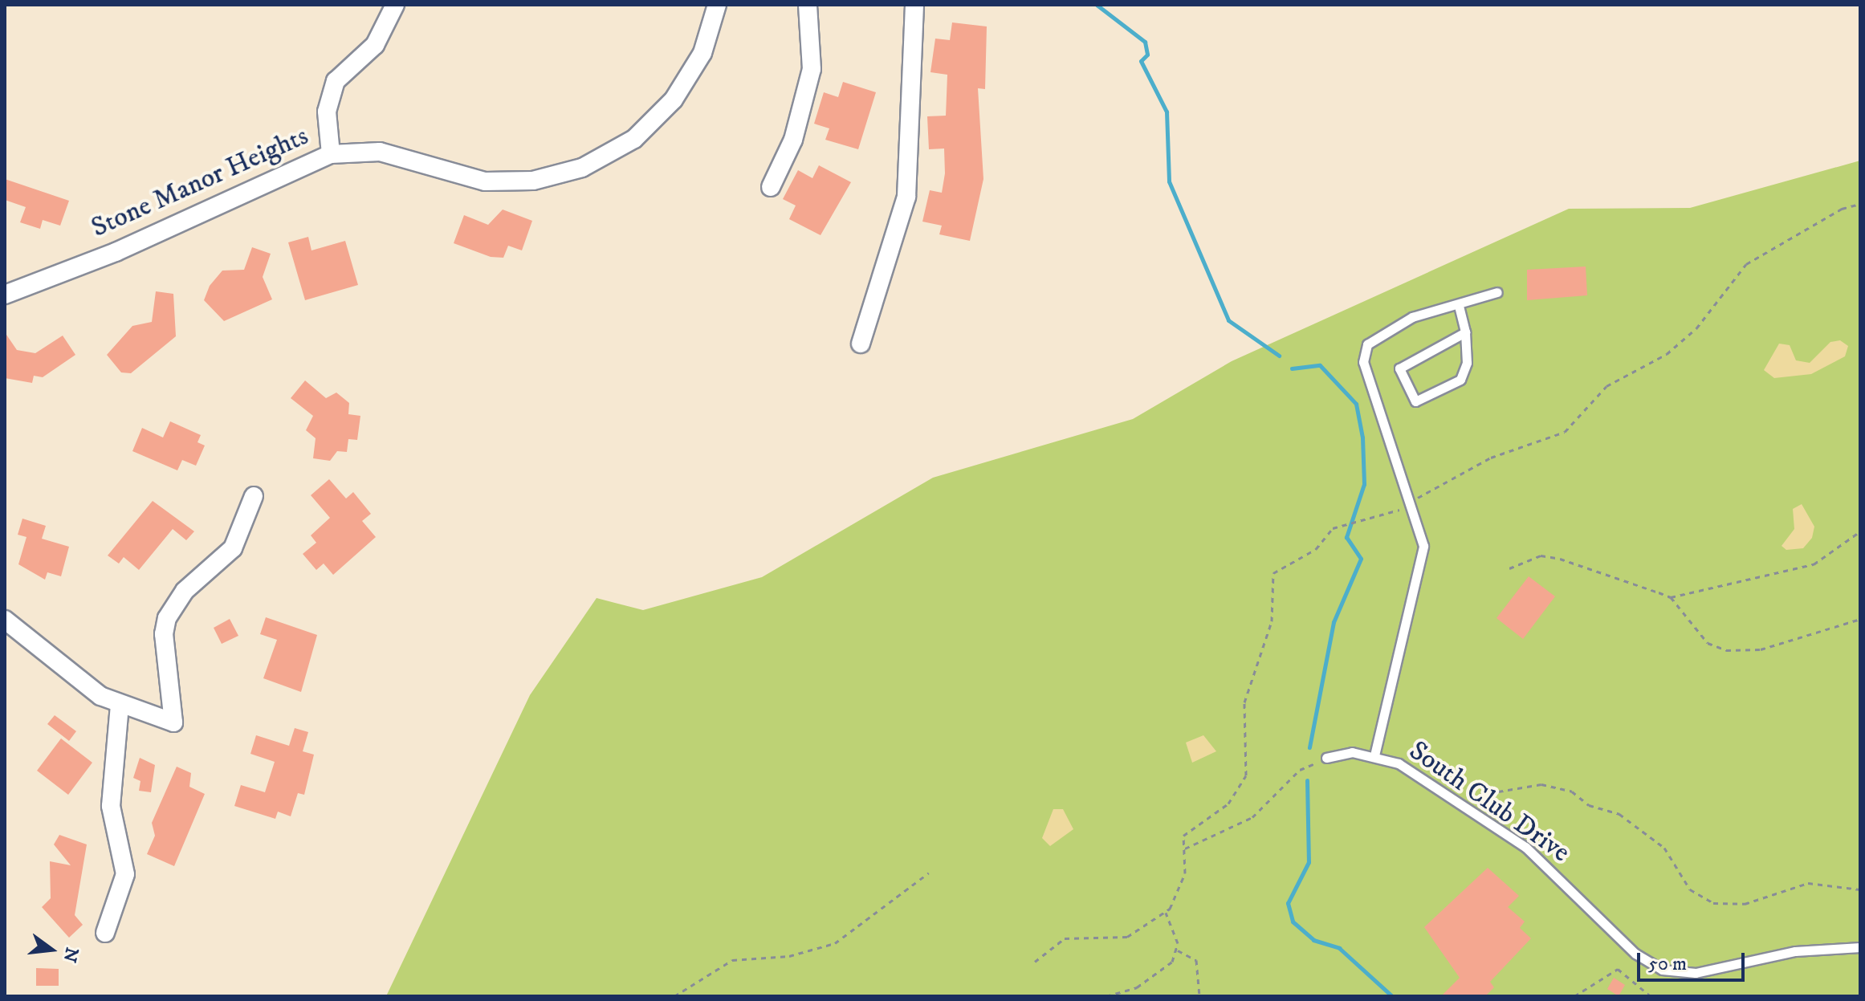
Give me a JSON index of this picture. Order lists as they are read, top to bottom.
{
  "streets": {
    "street": ["Stone Manor Heights"],
    "lane": ["South Club Drive"]
  },
  "scale_bar": "50 m",
  "north": "right"
}
